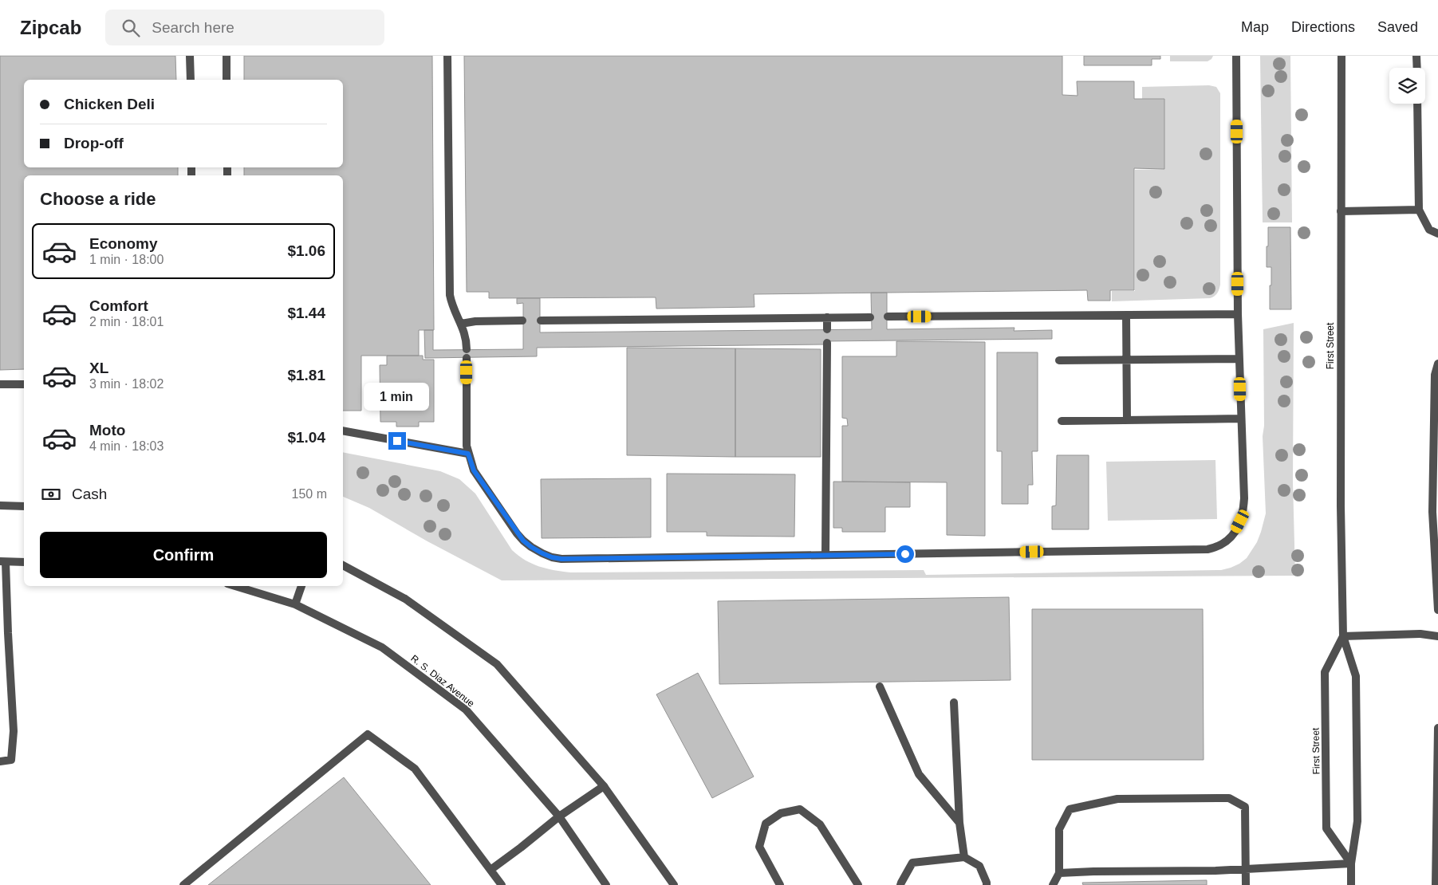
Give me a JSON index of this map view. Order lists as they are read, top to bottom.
{
  "streets": {
    "street": ["First Street", "R. S. Diaz Avenue"]
  },
  "page": {
    "header": "Zipcab",
    "search": "Search here",
    "nav": ["Map", "Directions", "Saved"],
    "banner": ["Chicken Deli", "Drop-off"],
    "heading": "Choose a ride",
    "list": [
      {
        "name": "Economy",
        "note": "1 min · 18:00",
        "value": "$1.06"
      },
      {
        "name": "Comfort",
        "note": "2 min · 18:01",
        "value": "$1.44"
      },
      {
        "name": "XL",
        "note": "3 min · 18:02",
        "value": "$1.81"
      },
      {
        "name": "Moto",
        "note": "4 min · 18:03",
        "value": "$1.04"
      }
    ],
    "bubble": "1 min",
    "pay": ["Cash", "150 m"],
    "buttons": "Confirm"
  }
}
